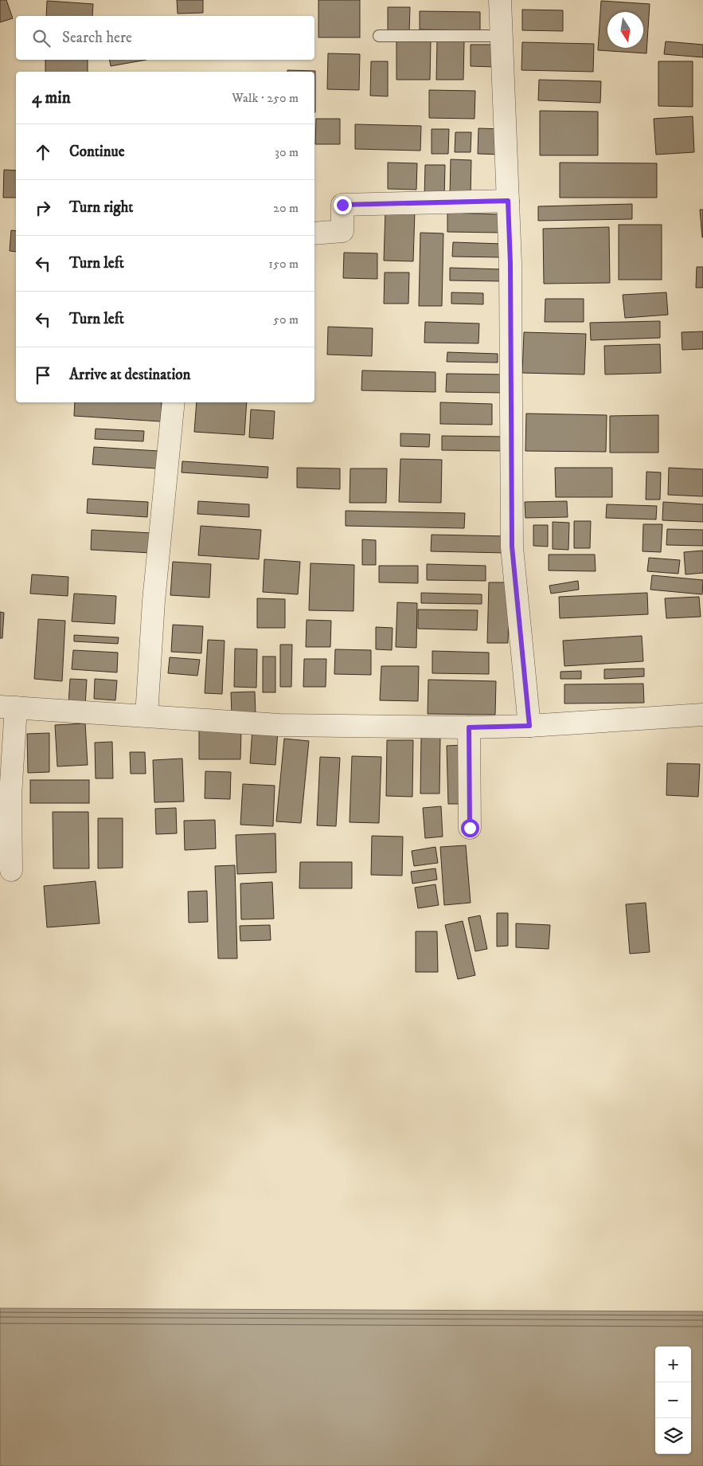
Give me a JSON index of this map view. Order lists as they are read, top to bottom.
{
  "north": "bottom",
  "page": {
    "search": "Search here",
    "heading": ["4 min", "Walk · 250 m"],
    "list": [
      ["Continue", "30 m"],
      ["Turn right", "20 m"],
      ["Turn left", "150 m"],
      ["Turn left", "50 m"],
      "Arrive at destination"
    ],
    "map_buttons": ["+", "−"]
  }
}
